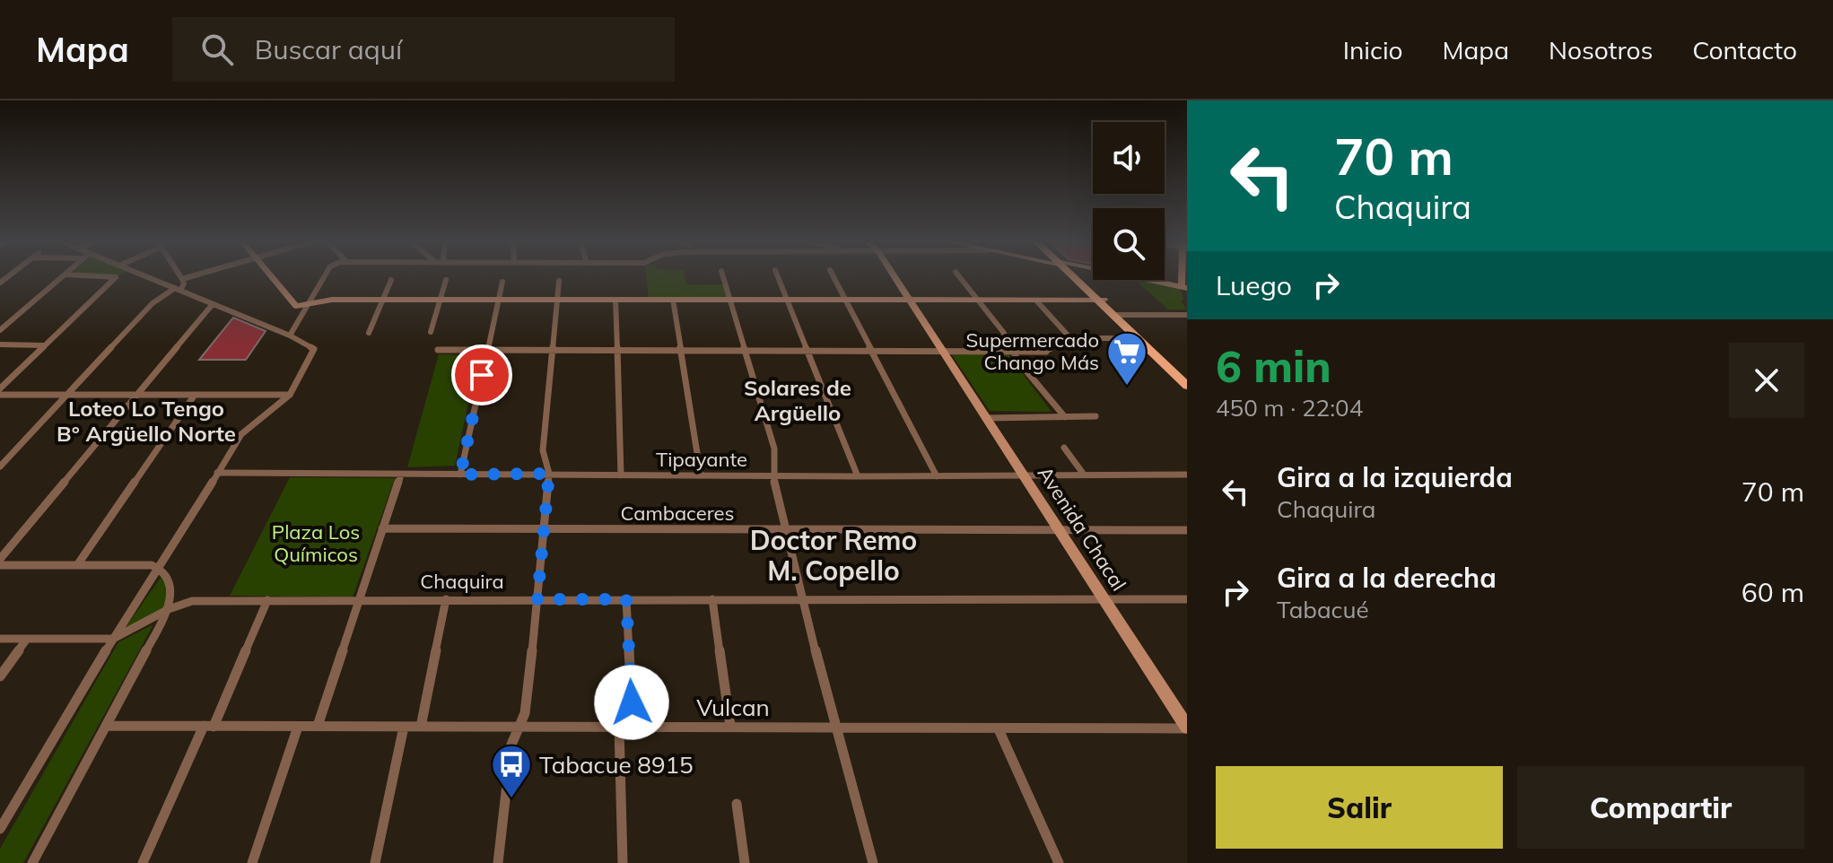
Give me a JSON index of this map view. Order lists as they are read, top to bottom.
{
  "streets": {
    "main road": ["Avenida Chacal"],
    "street": [
      "Tipayante",
      "Cambaceres",
      "Chaquira",
      "Vulcan"
    ]
  },
  "crossings": [
    ["Tipayante", "Avenida Chacal"],
    ["Cambaceres", "Avenida Chacal"],
    ["Avenida Chacal", "Chaquira"],
    ["Avenida Chacal", "Vulcan"]
  ],
  "districts": ["Solares de Argüello", "Loteo Lo Tengo B° Argüello Norte", "Doctor Remo M. Copello"],
  "parks": ["Plaza Los Químicos"],
  "places": {
    "supermarket": ["Supermercado Chango Más"],
    "bus stop": ["Tabacue 8915"]
  },
  "page": {
    "header": "Mapa",
    "search": "Buscar aquí",
    "nav": [
      "Inicio",
      "Mapa",
      "Nosotros",
      "Contacto"
    ],
    "turn": ["70 m", "Chaquira"],
    "then": "Luego",
    "heading": ["6 min", "450 m · 22:04"],
    "list": [
      {
        "name": "Gira a la izquierda",
        "note": "Chaquira",
        "value": "70 m"
      },
      {
        "name": "Gira a la derecha",
        "note": "Tabacué",
        "value": "60 m"
      }
    ],
    "buttons": ["Salir", "Compartir"]
  }
}
